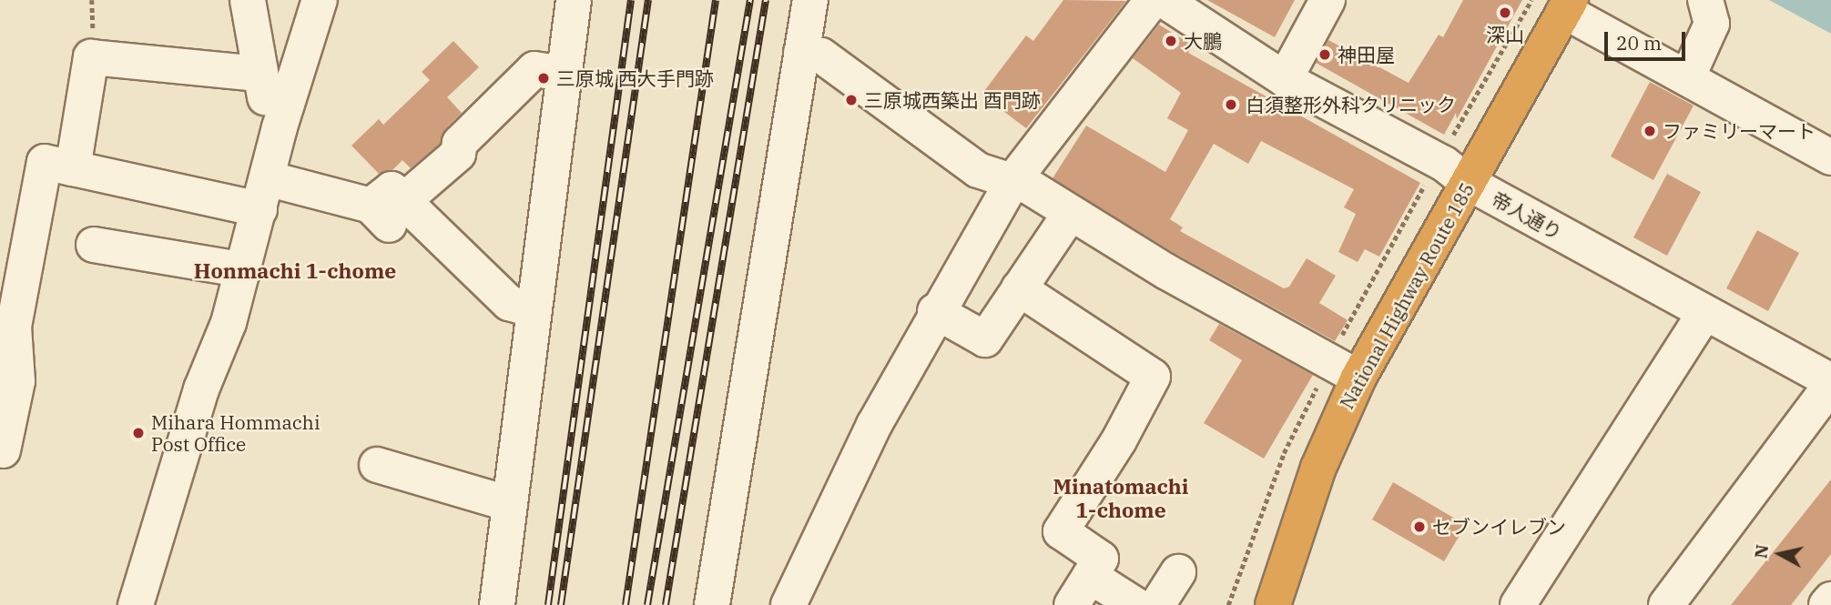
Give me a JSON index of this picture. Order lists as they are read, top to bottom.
{
  "streets": {
    "highway": ["National Highway Route 185"],
    "street": ["帝人通り"]
  },
  "crossings": [
    ["帝人通り", "National Highway Route 185"]
  ],
  "districts": ["Honmachi 1-chome", "Minatomachi 1-chome"],
  "places": [
    "深山",
    "大鵬",
    "神田屋",
    "三原城 西大手門跡",
    "三原城西築出 酉門跡",
    "白須整形外科クリニック",
    "ファミリーマート",
    "Mihara Hommachi Post Office",
    "セブンイレブン"
  ],
  "scale_bar": "20 m",
  "north": "left"
}
